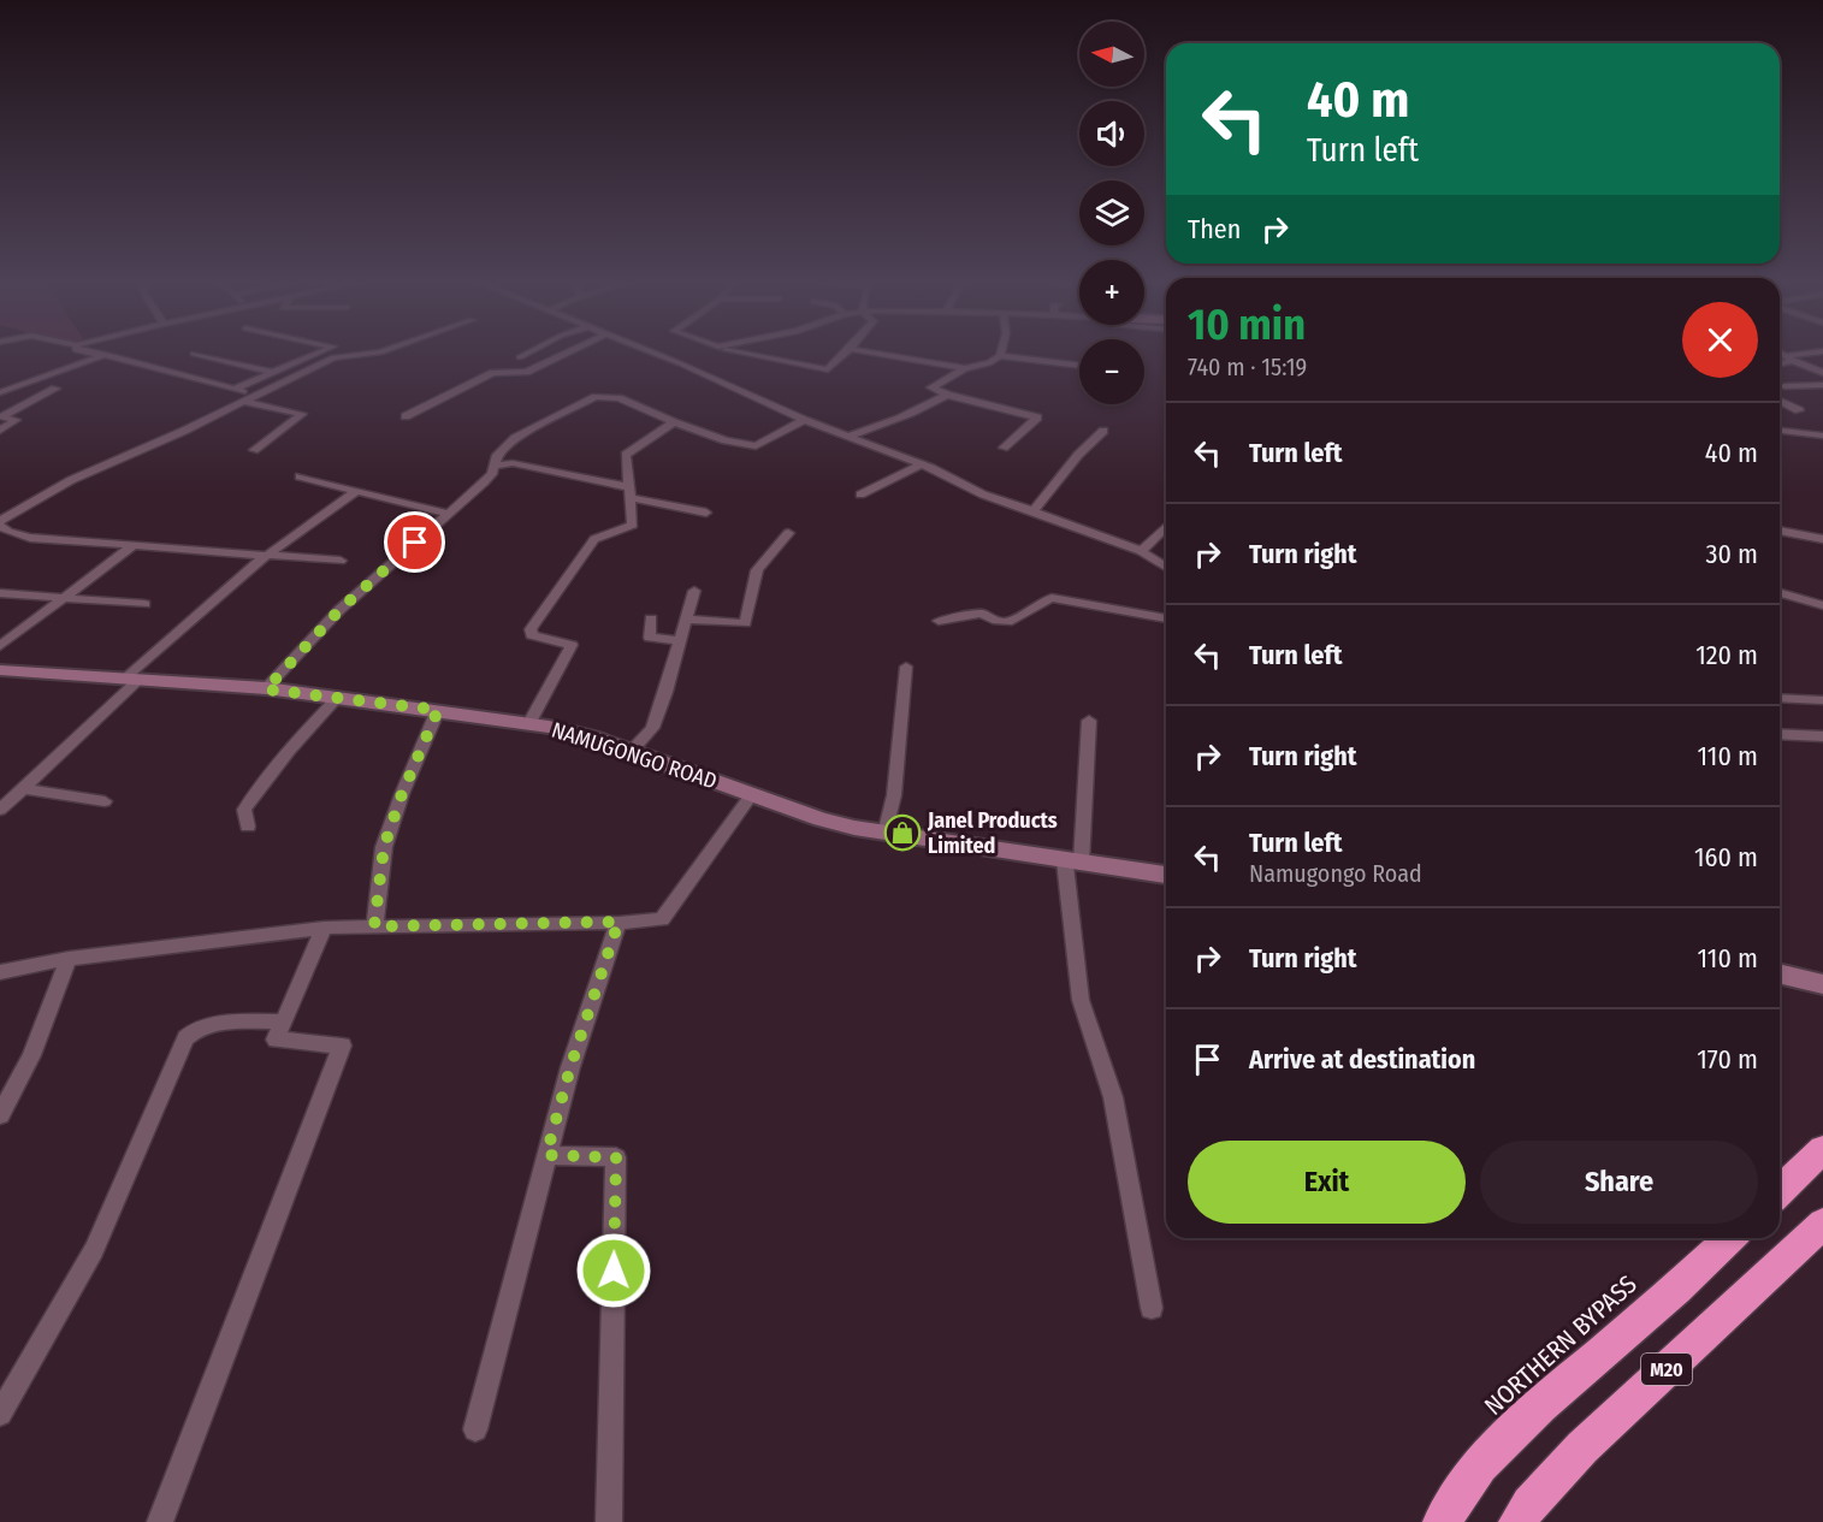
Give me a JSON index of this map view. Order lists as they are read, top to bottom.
{
  "streets": {
    "highway": ["NORTHERN BYPASS", "M20"],
    "main road": ["NAMUGONGO ROAD"]
  },
  "places": {
    "shop": ["Janel Products Limited"]
  },
  "north": "left",
  "page": {
    "map_buttons": ["+", "−"],
    "turn": ["40 m", "Turn left"],
    "then": "Then",
    "heading": ["10 min", "740 m · 15:19"],
    "list": [
      {
        "name": "Turn left",
        "value": "40 m"
      },
      {
        "name": "Turn right",
        "value": "30 m"
      },
      {
        "name": "Turn left",
        "value": "120 m"
      },
      {
        "name": "Turn right",
        "value": "110 m"
      },
      {
        "name": "Turn left",
        "note": "Namugongo Road",
        "value": "160 m"
      },
      {
        "name": "Turn right",
        "value": "110 m"
      },
      {
        "name": "Arrive at destination",
        "value": "170 m"
      }
    ],
    "buttons": ["Exit", "Share"]
  }
}
